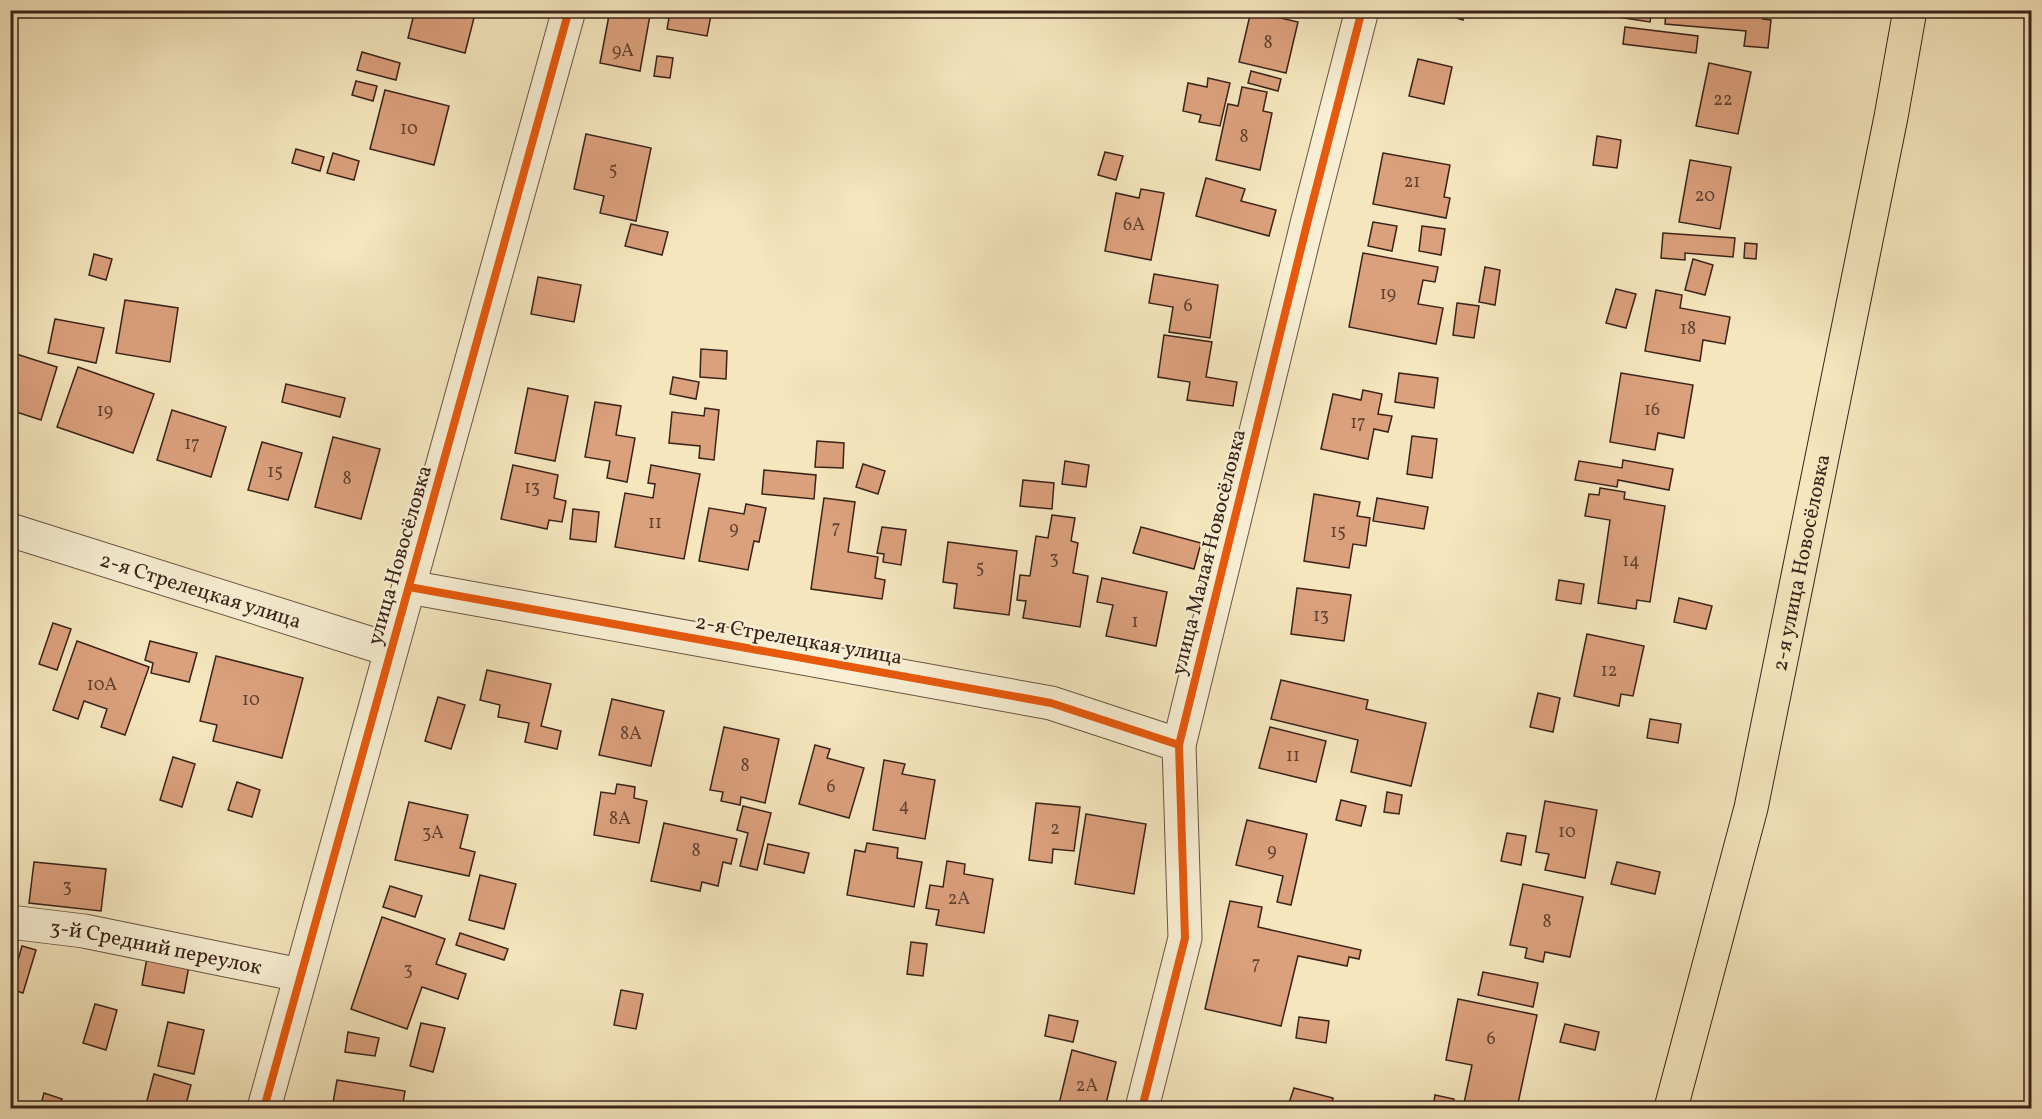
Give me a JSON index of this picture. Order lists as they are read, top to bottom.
{
  "streets": {
    "main road": ["2-я улица Новосёловка"],
    "street": [
      "улица Малая Новосёловка",
      "улица Новосёловка",
      "2-я Стрелецкая улица",
      "3-й Средний переулок"
    ]
  },
  "crossings": [
    ["улица Малая Новосёловка", "2-я Стрелецкая улица"],
    ["улица Новосёловка", "2-я Стрелецкая улица"],
    ["улица Новосёловка", "3-й Средний переулок"]
  ],
  "house_numbers": [
    "8",
    "9А",
    "22",
    "10",
    "8",
    "5",
    "21",
    "20",
    "6А",
    "19",
    "6",
    "18",
    "16",
    "19",
    "17",
    "17",
    "15",
    "8",
    "13",
    "11",
    "7",
    "9",
    "15",
    "3",
    "14",
    "5",
    "13",
    "1",
    "12",
    "10А",
    "10",
    "8А",
    "11",
    "8",
    "6",
    "4",
    "8А",
    "2",
    "10",
    "3А",
    "8",
    "9",
    "3",
    "2А",
    "8",
    "7",
    "3",
    "6",
    "2А"
  ]
}
